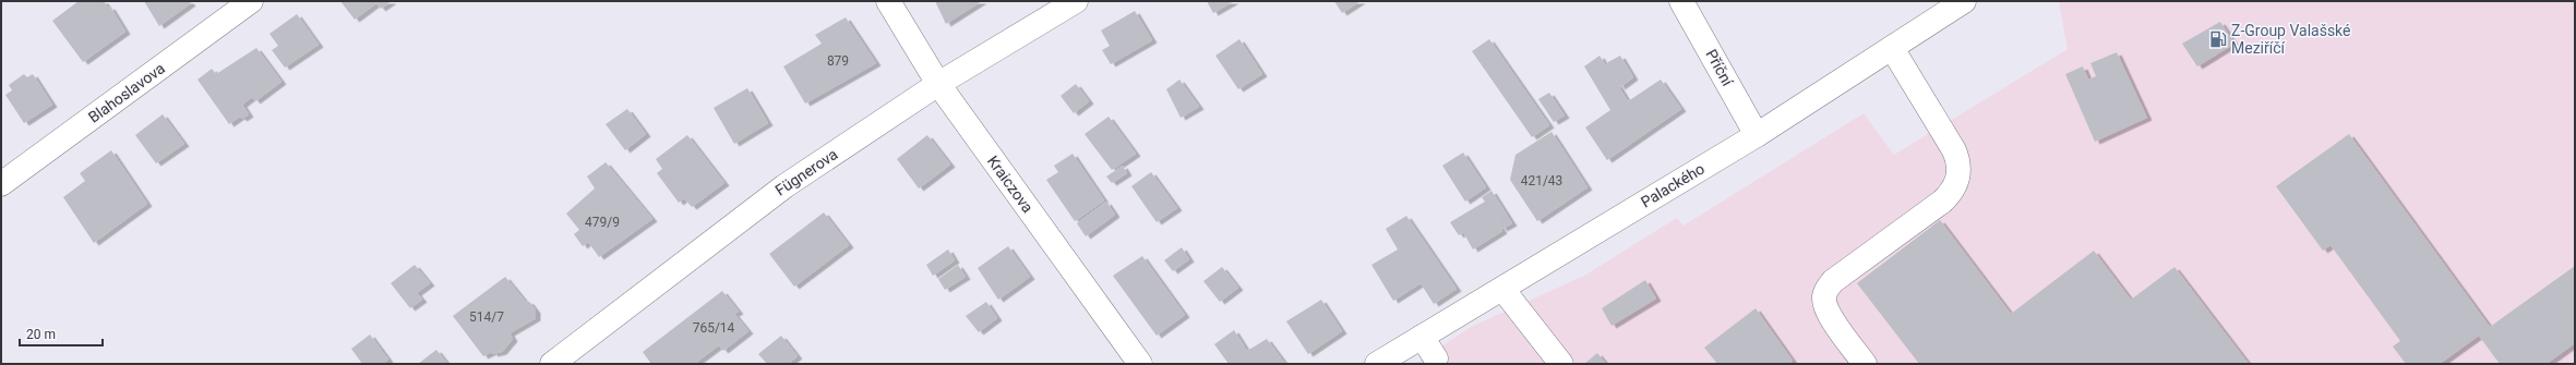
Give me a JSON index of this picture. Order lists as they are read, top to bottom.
{
  "streets": {
    "street": [
      "Příční",
      "Blahoslavova",
      "Fügnerova",
      "Kraiczova",
      "Palackého"
    ]
  },
  "crossings": [
    ["Příční", "Palackého"],
    ["Fügnerova", "Kraiczova"]
  ],
  "places": {
    "fuel station": ["Z-Group Valašské Meziříčí"]
  },
  "house_numbers": [
    "879",
    "421/43",
    "479/9",
    "514/7",
    "765/14"
  ],
  "scale_bar": "20 m"
}
